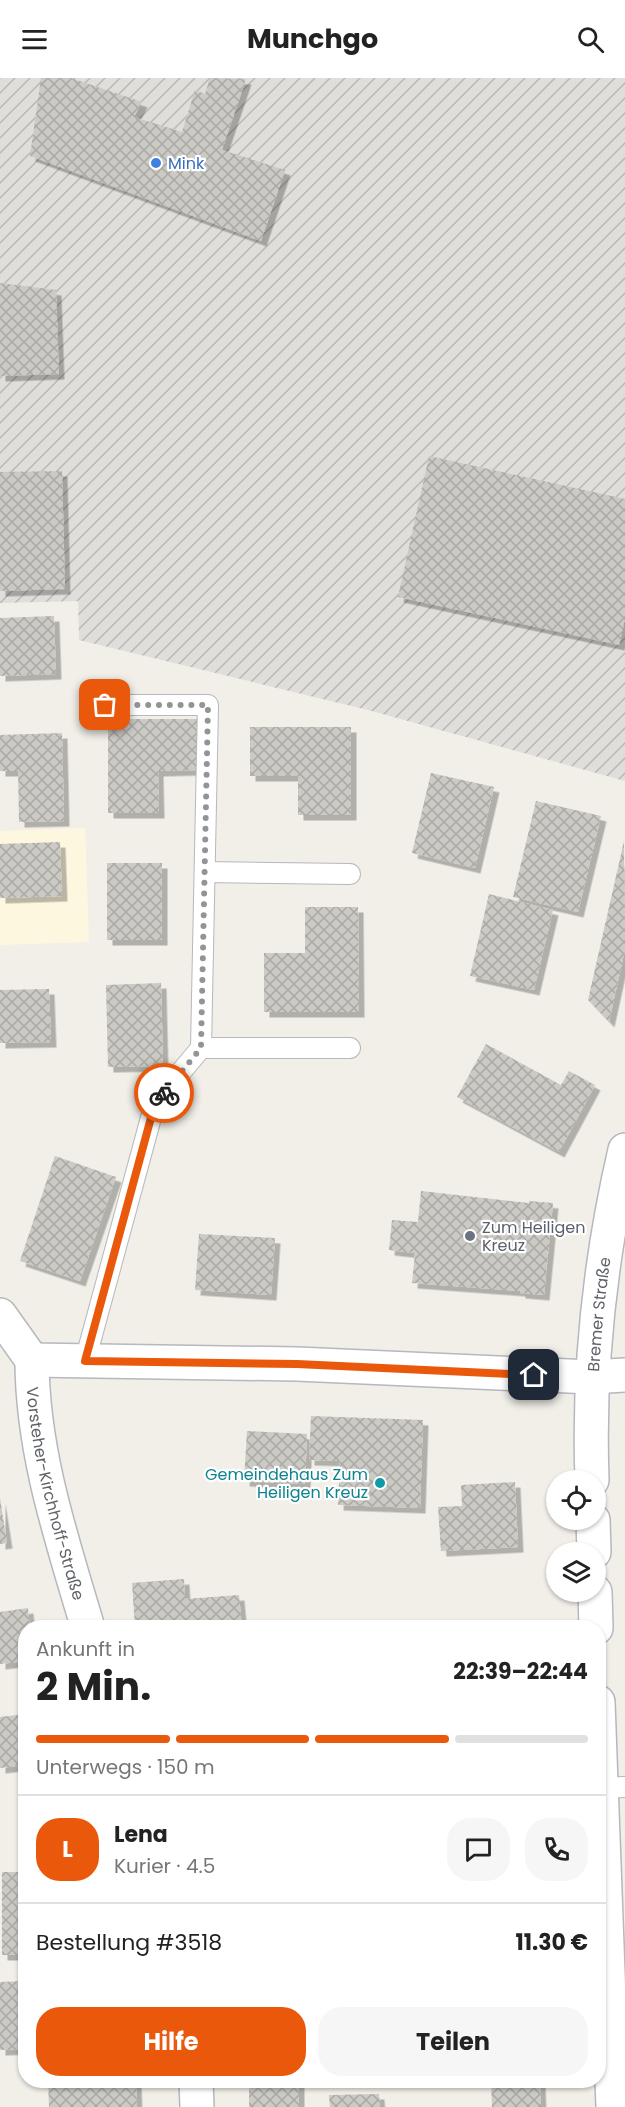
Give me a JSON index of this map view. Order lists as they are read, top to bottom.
{
  "streets": {
    "street": ["Bremer Straße", "Vorsteher-Kirchhoff-Straße"]
  },
  "places": ["Mink", "Zum Heiligen Kreuz", "Gemeindehaus Zum Heiligen Kreuz"],
  "page": {
    "header": "Munchgo",
    "heading": ["2 Min.", "Ankunft in", "22:39–22:44"],
    "panel": [
      "Lena",
      "Kurier · 4.5",
      "Bestellung #3518",
      "11.30 €"
    ],
    "bar": "Unterwegs · 150 m",
    "round": "L",
    "buttons": ["Hilfe", "Teilen"]
  }
}
